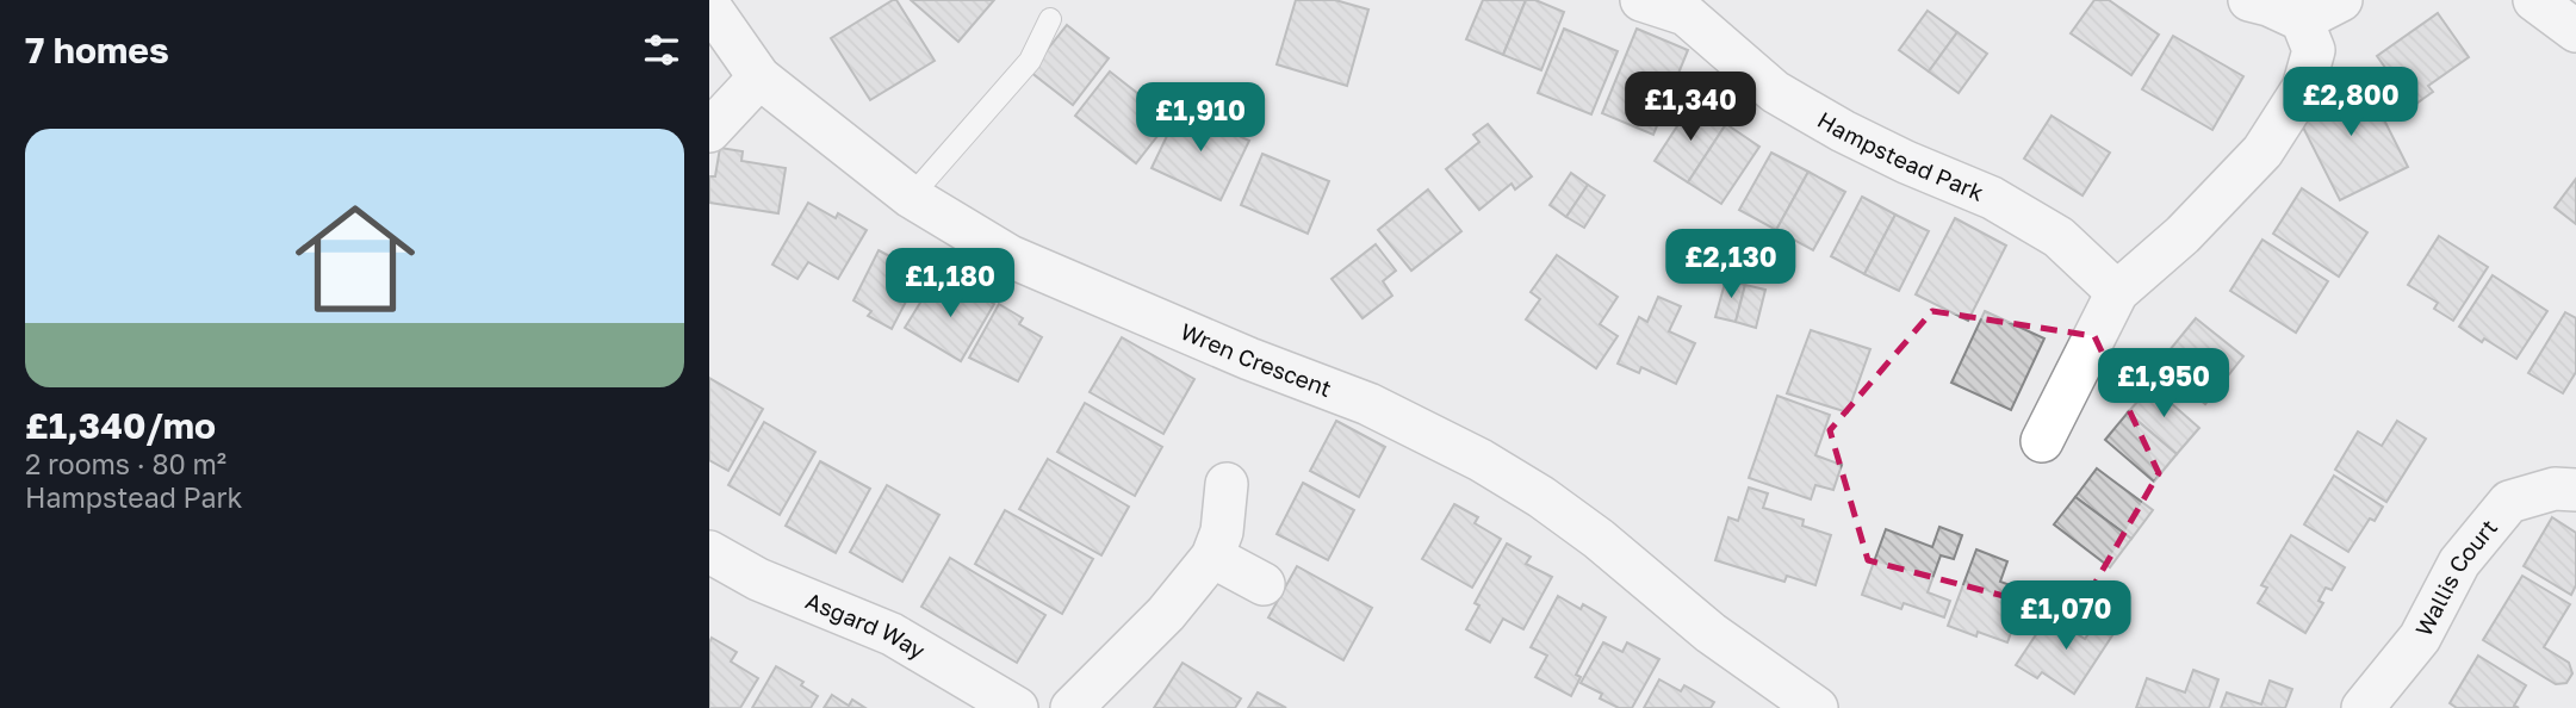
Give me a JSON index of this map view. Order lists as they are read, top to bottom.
{
  "streets": {
    "street": [
      "Hampstead Park",
      "Wren Crescent",
      "Wallis Court",
      "Asgard Way"
    ]
  },
  "page": {
    "heading": "7 homes",
    "price": [
      "£2,800",
      "£1,340",
      "£1,910",
      "£2,130",
      "£1,180",
      "£1,950",
      "£1,070"
    ],
    "list": [
      {
        "name": "£1,340/mo",
        "note": "2 rooms · 80 m² · Hampstead Park"
      }
    ]
  }
}
